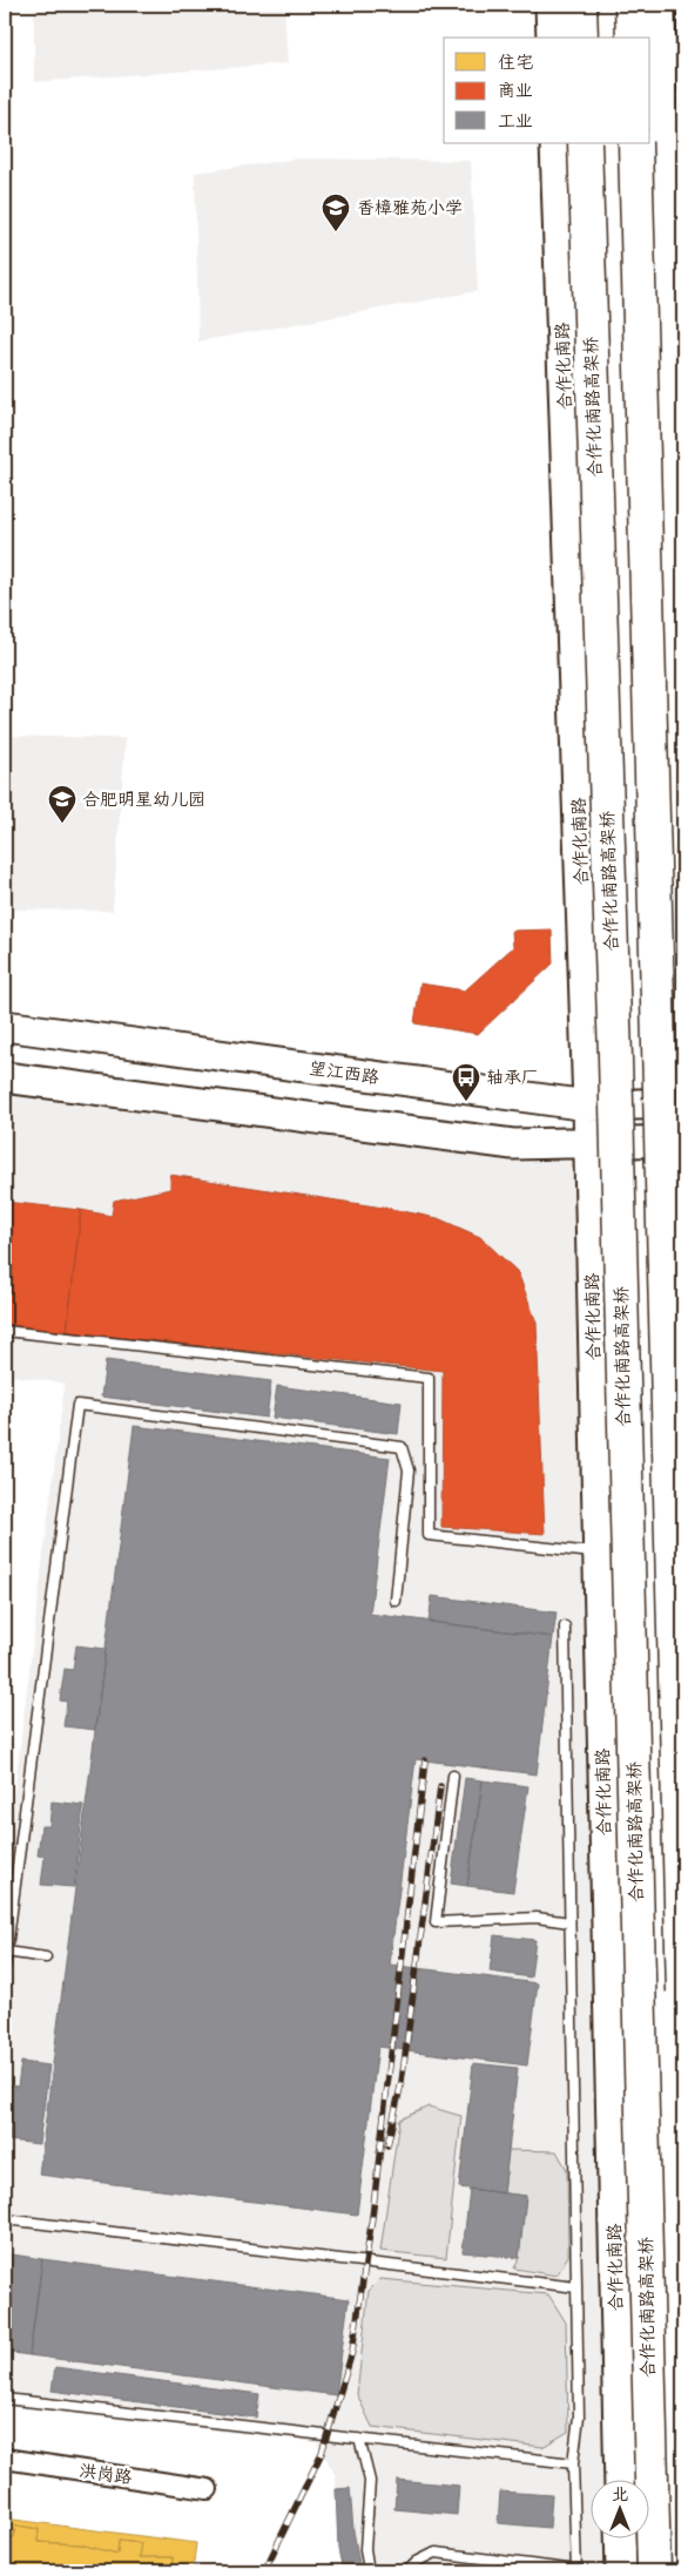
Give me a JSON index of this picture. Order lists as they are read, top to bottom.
{
  "streets": {
    "highway": ["合作化南路高架桥"],
    "main road": ["合作化南路", "望江西路"],
    "street": ["洪岗路"]
  },
  "crossings": [
    ["合作化南路", "望江西路"]
  ],
  "places": {
    "school or university": ["香樟雅苑小学", "合肥明星幼儿园"],
    "bus stop": ["轴承厂"]
  },
  "legend": ["住宅", "商业", "工业"],
  "north": "top"
}
